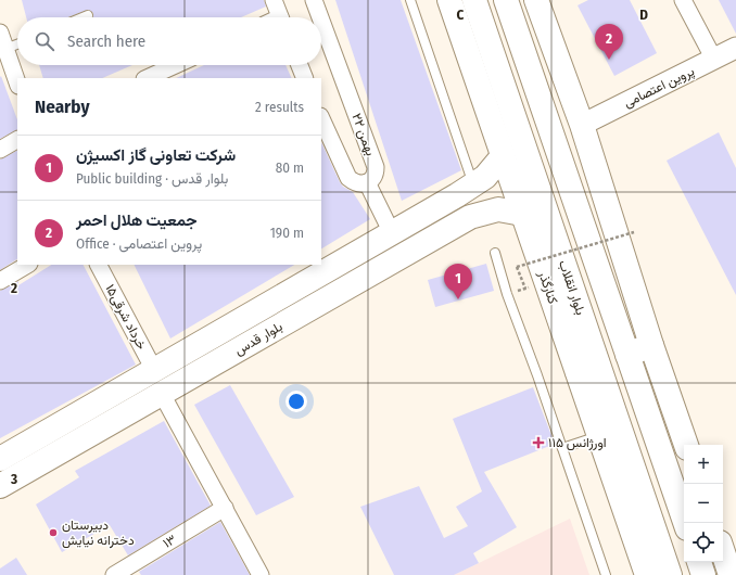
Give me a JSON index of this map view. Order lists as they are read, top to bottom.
{
  "streets": {
    "main road": ["کنارگذر", "بلوار انقلاب", "بلوار قدس"],
    "street": [
      "پروین اعتصامی",
      "۲۲ بهمن",
      "۱۵خرداد شرقی",
      "۱۳"
    ]
  },
  "crossings": [
    ["کنارگذر", "بلوار انقلاب"],
    ["کنارگذر", "بلوار قدس"],
    ["۱۵خرداد شرقی", "بلوار قدس"]
  ],
  "places": {
    "health": ["اورژانس ۱۱۵"],
    "other": ["دبیرستان دخترانه نیایش"]
  },
  "page": {
    "search": "Search here",
    "pins": ["2", "1"],
    "heading": ["Nearby", "2 results"],
    "list": [
      {
        "mark": "1",
        "name": "شرکت تعاونی گاز اکسیژن",
        "note": "Public building · بلوار قدس",
        "value": "80 m"
      },
      {
        "mark": "2",
        "name": "جمعیت هلال احمر",
        "note": "Office · پروین اعتصامی",
        "value": "190 m"
      }
    ],
    "map_buttons": ["+", "−"]
  },
  "grid": {
    "columns": ["C", "D"],
    "rows": ["2", "3"]
  }
}
